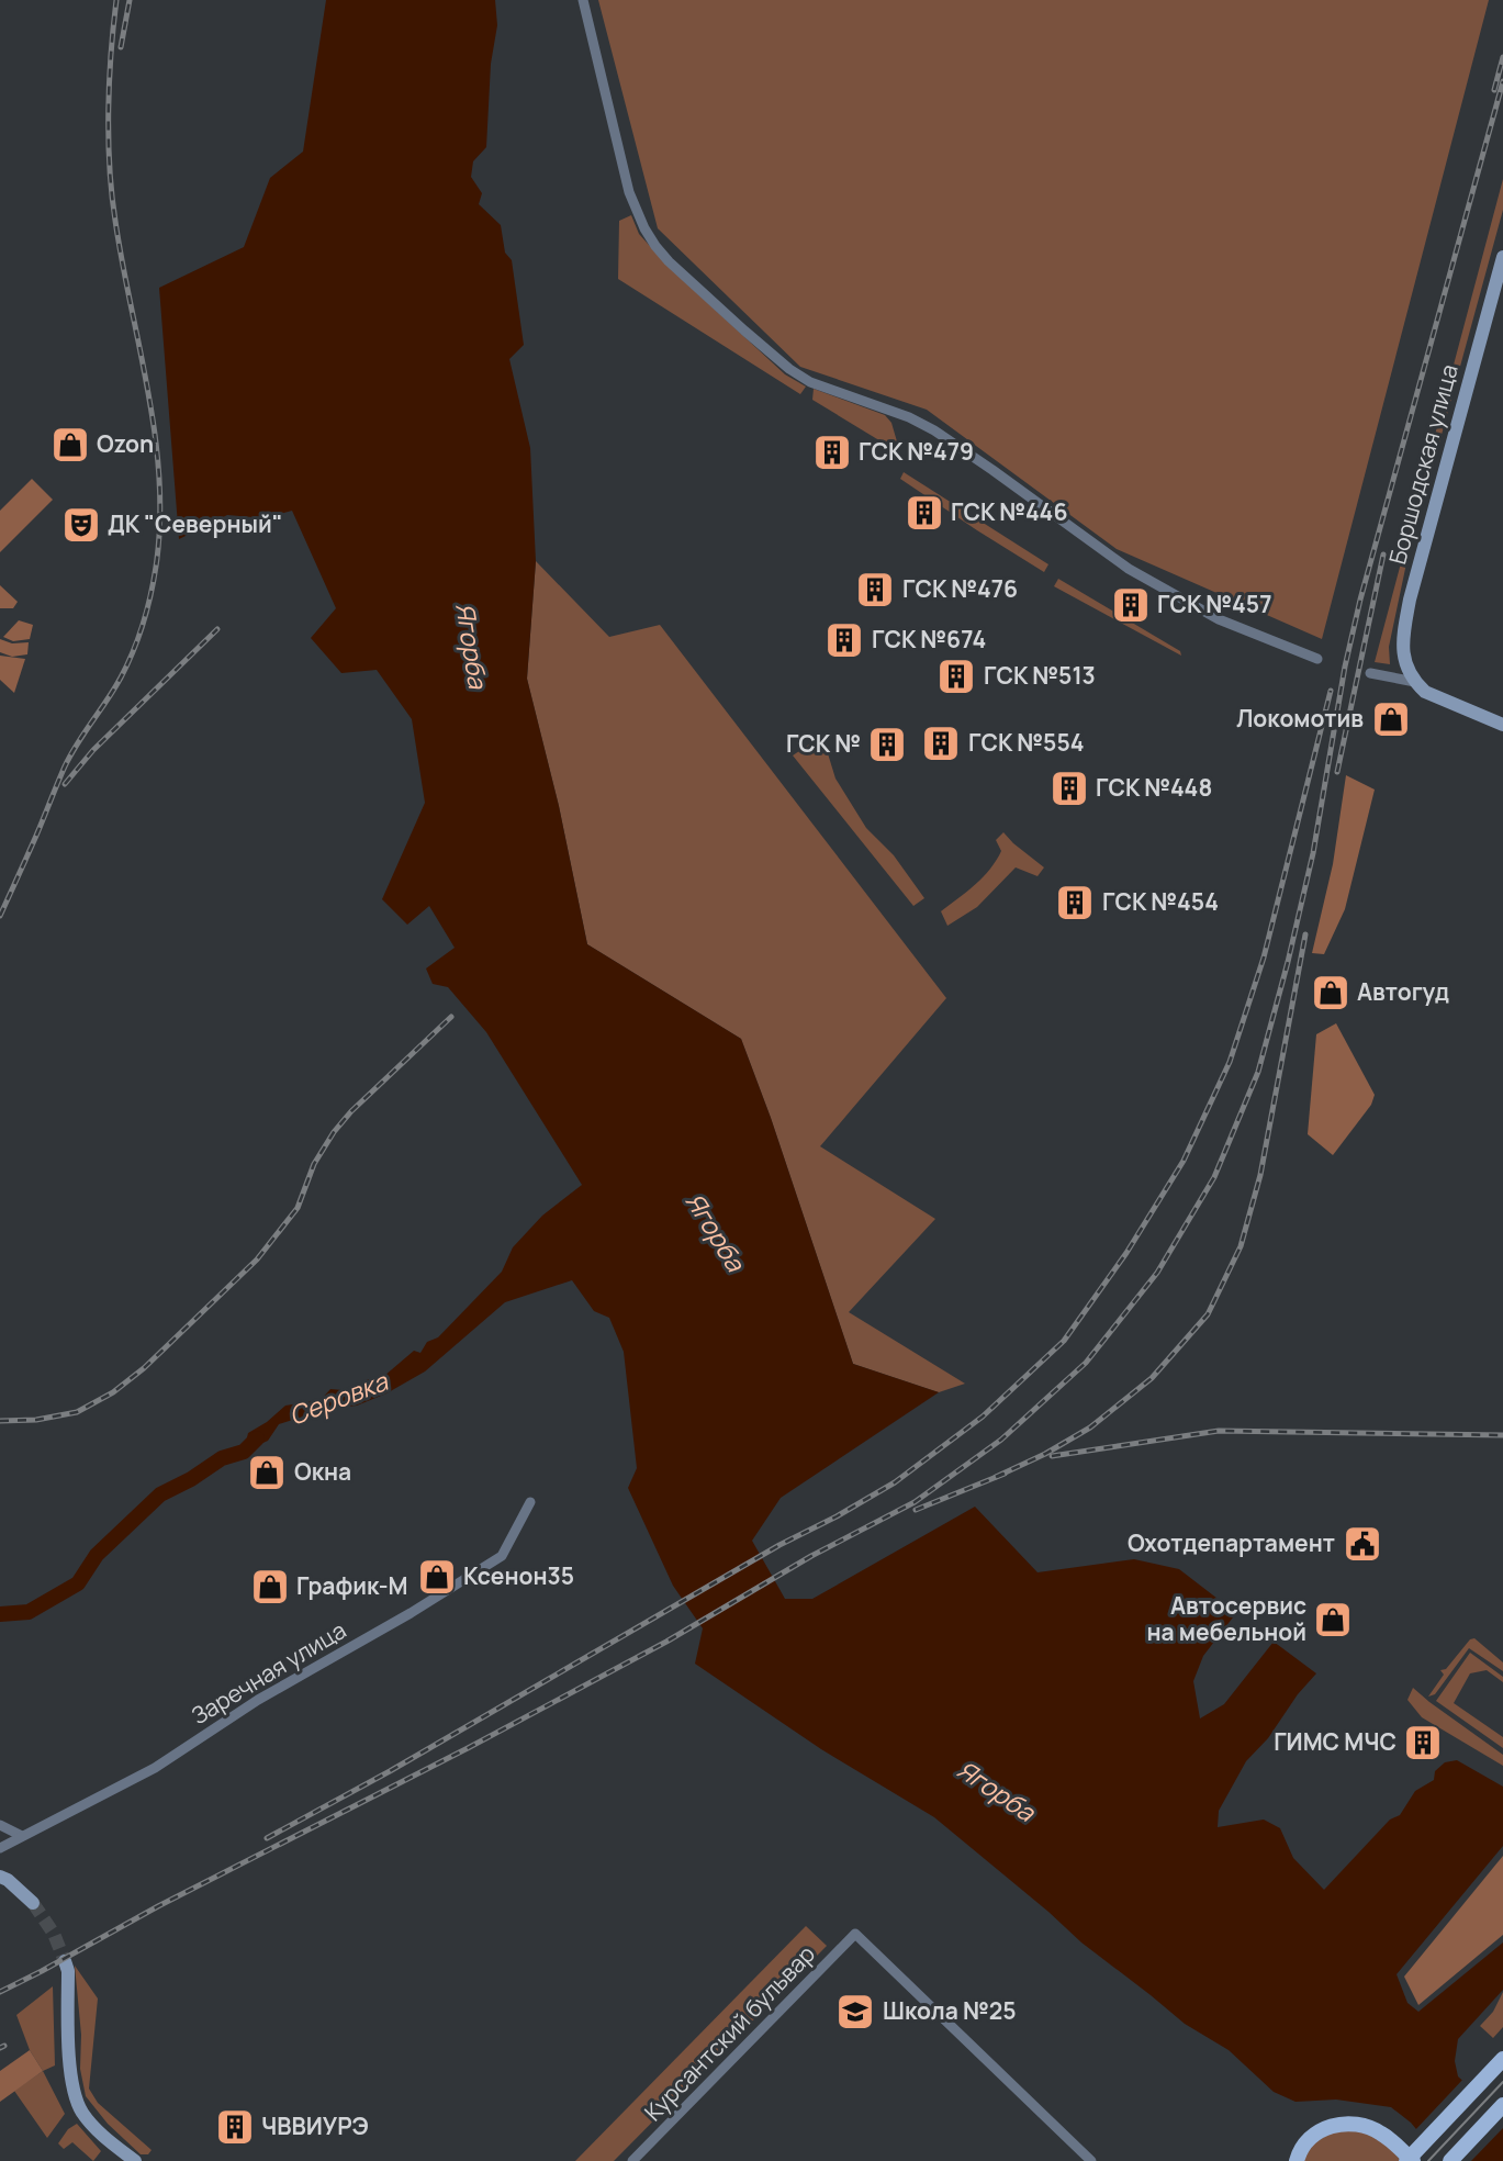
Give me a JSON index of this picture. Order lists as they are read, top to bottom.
{
  "streets": {
    "street": ["Боршодская улица", "Заречная улица", "Курсантский бульвар"]
  },
  "water": ["Ягорба", "Серовка"],
  "places": {
    "shop": [
      "Ozon",
      "Локомотив",
      "Автогуд",
      "Окна",
      "Ксенон35",
      "График-М",
      "Автосервис на мебельной"
    ],
    "building": [
      "ГСК №479",
      "ГСК №446",
      "ГСК №476",
      "ГСК №457",
      "ГСК №674",
      "ГСК №513",
      "ГСК №554",
      "ГСК №",
      "ГСК №448",
      "ГСК №454",
      "ГИМС МЧС",
      "ЧВВИУРЭ"
    ],
    "theatre": ["ДК \"Северный\""],
    "public building": ["Охотдепартамент"],
    "school or university": ["Школа №25"]
  }
}
